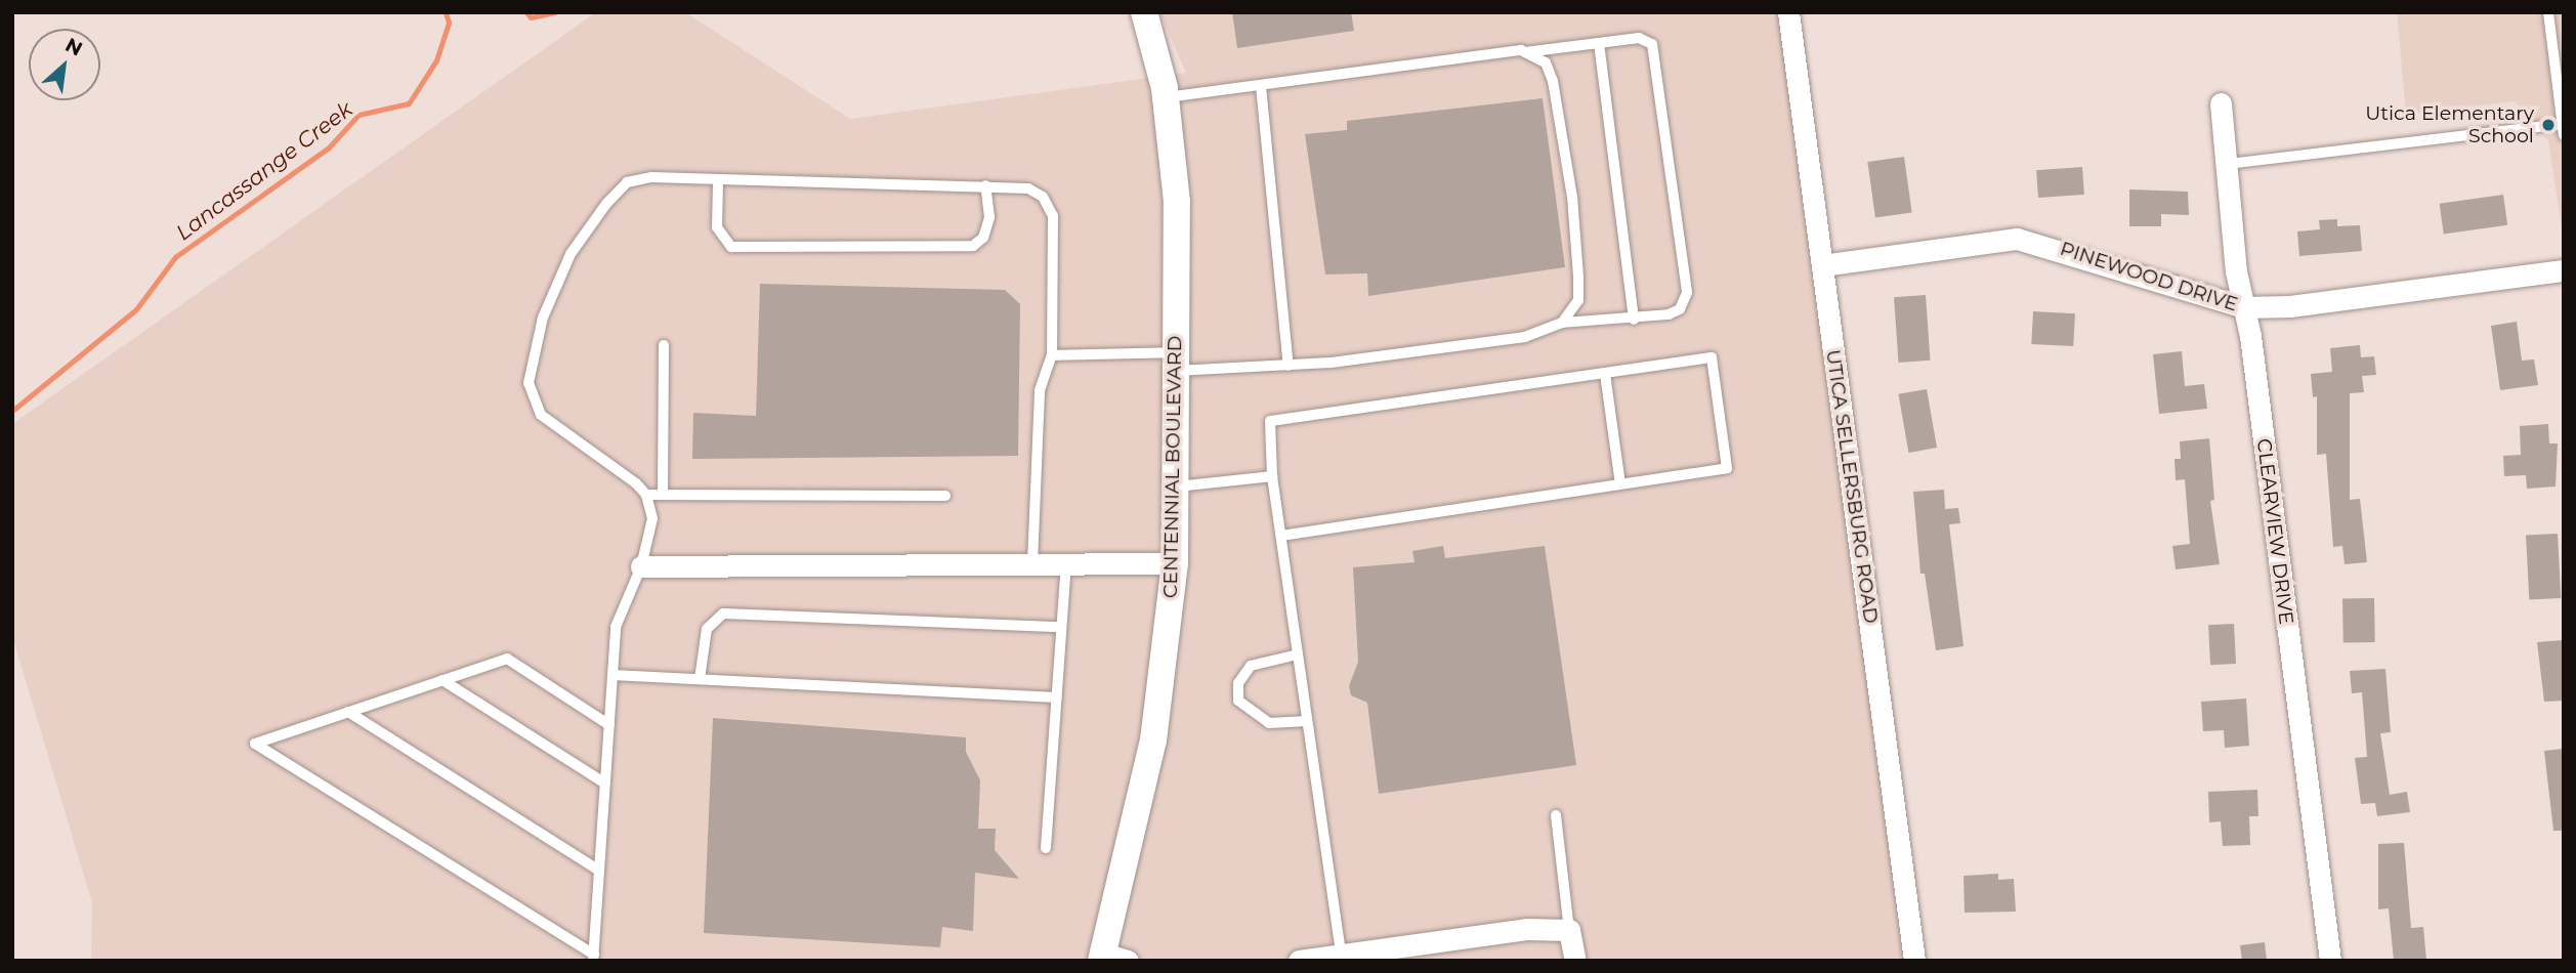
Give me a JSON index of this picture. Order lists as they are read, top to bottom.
{
  "streets": {
    "street": [
      "PINEWOOD DRIVE",
      "CENTENNIAL BOULEVARD",
      "UTICA SELLERSBURG ROAD",
      "CLEARVIEW DRIVE"
    ]
  },
  "crossings": [
    ["PINEWOOD DRIVE", "UTICA SELLERSBURG ROAD"],
    ["PINEWOOD DRIVE", "CLEARVIEW DRIVE"]
  ],
  "water": ["Lancassange Creek"],
  "places": ["Utica Elementary School"],
  "north": "top right"
}
